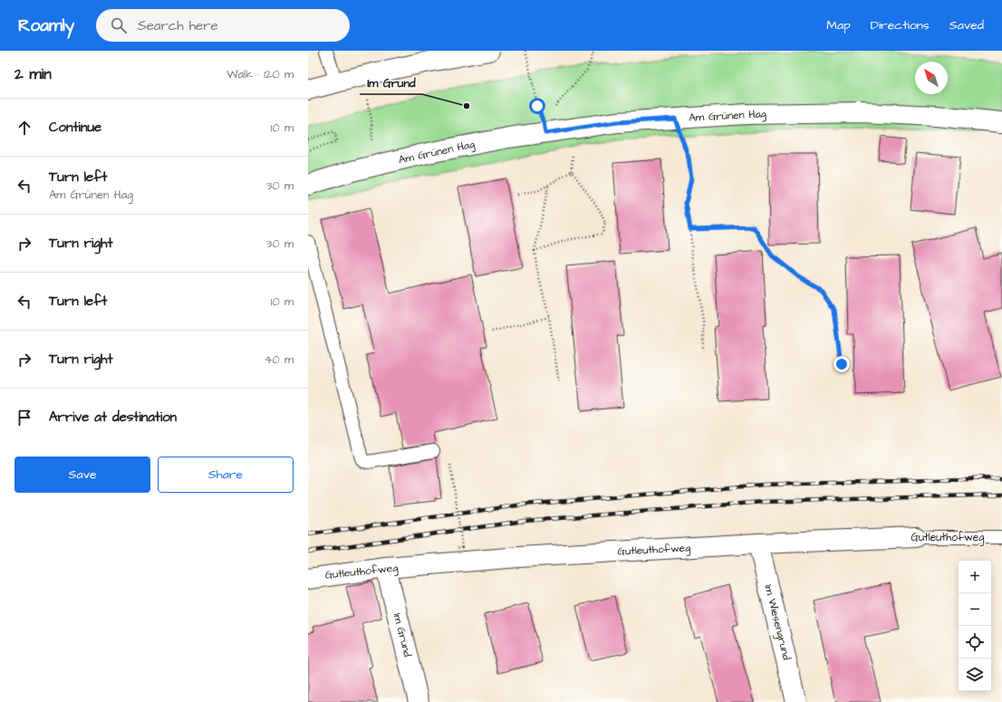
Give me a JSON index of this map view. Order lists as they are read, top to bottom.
{
  "streets": {
    "street": [
      "Am Grünen Hag",
      "Gutleuthofweg",
      "Im Wiesengrund",
      "Im Grund"
    ]
  },
  "crossings": [
    ["Gutleuthofweg", "Im Wiesengrund"],
    ["Gutleuthofweg", "Im Grund"]
  ],
  "places": ["Im Grund"],
  "north": "top left",
  "page": {
    "header": "Roamly",
    "search": "Search here",
    "nav": ["Map", "Directions", "Saved"],
    "heading": ["2 min", "Walk · 120 m"],
    "list": [
      ["Continue", "10 m"],
      ["Turn left", "Am Grünen Hag", "30 m"],
      ["Turn right", "30 m"],
      ["Turn left", "10 m"],
      ["Turn right", "40 m"],
      "Arrive at destination"
    ],
    "buttons": ["Save", "Share"],
    "map_buttons": ["+", "−"]
  }
}
